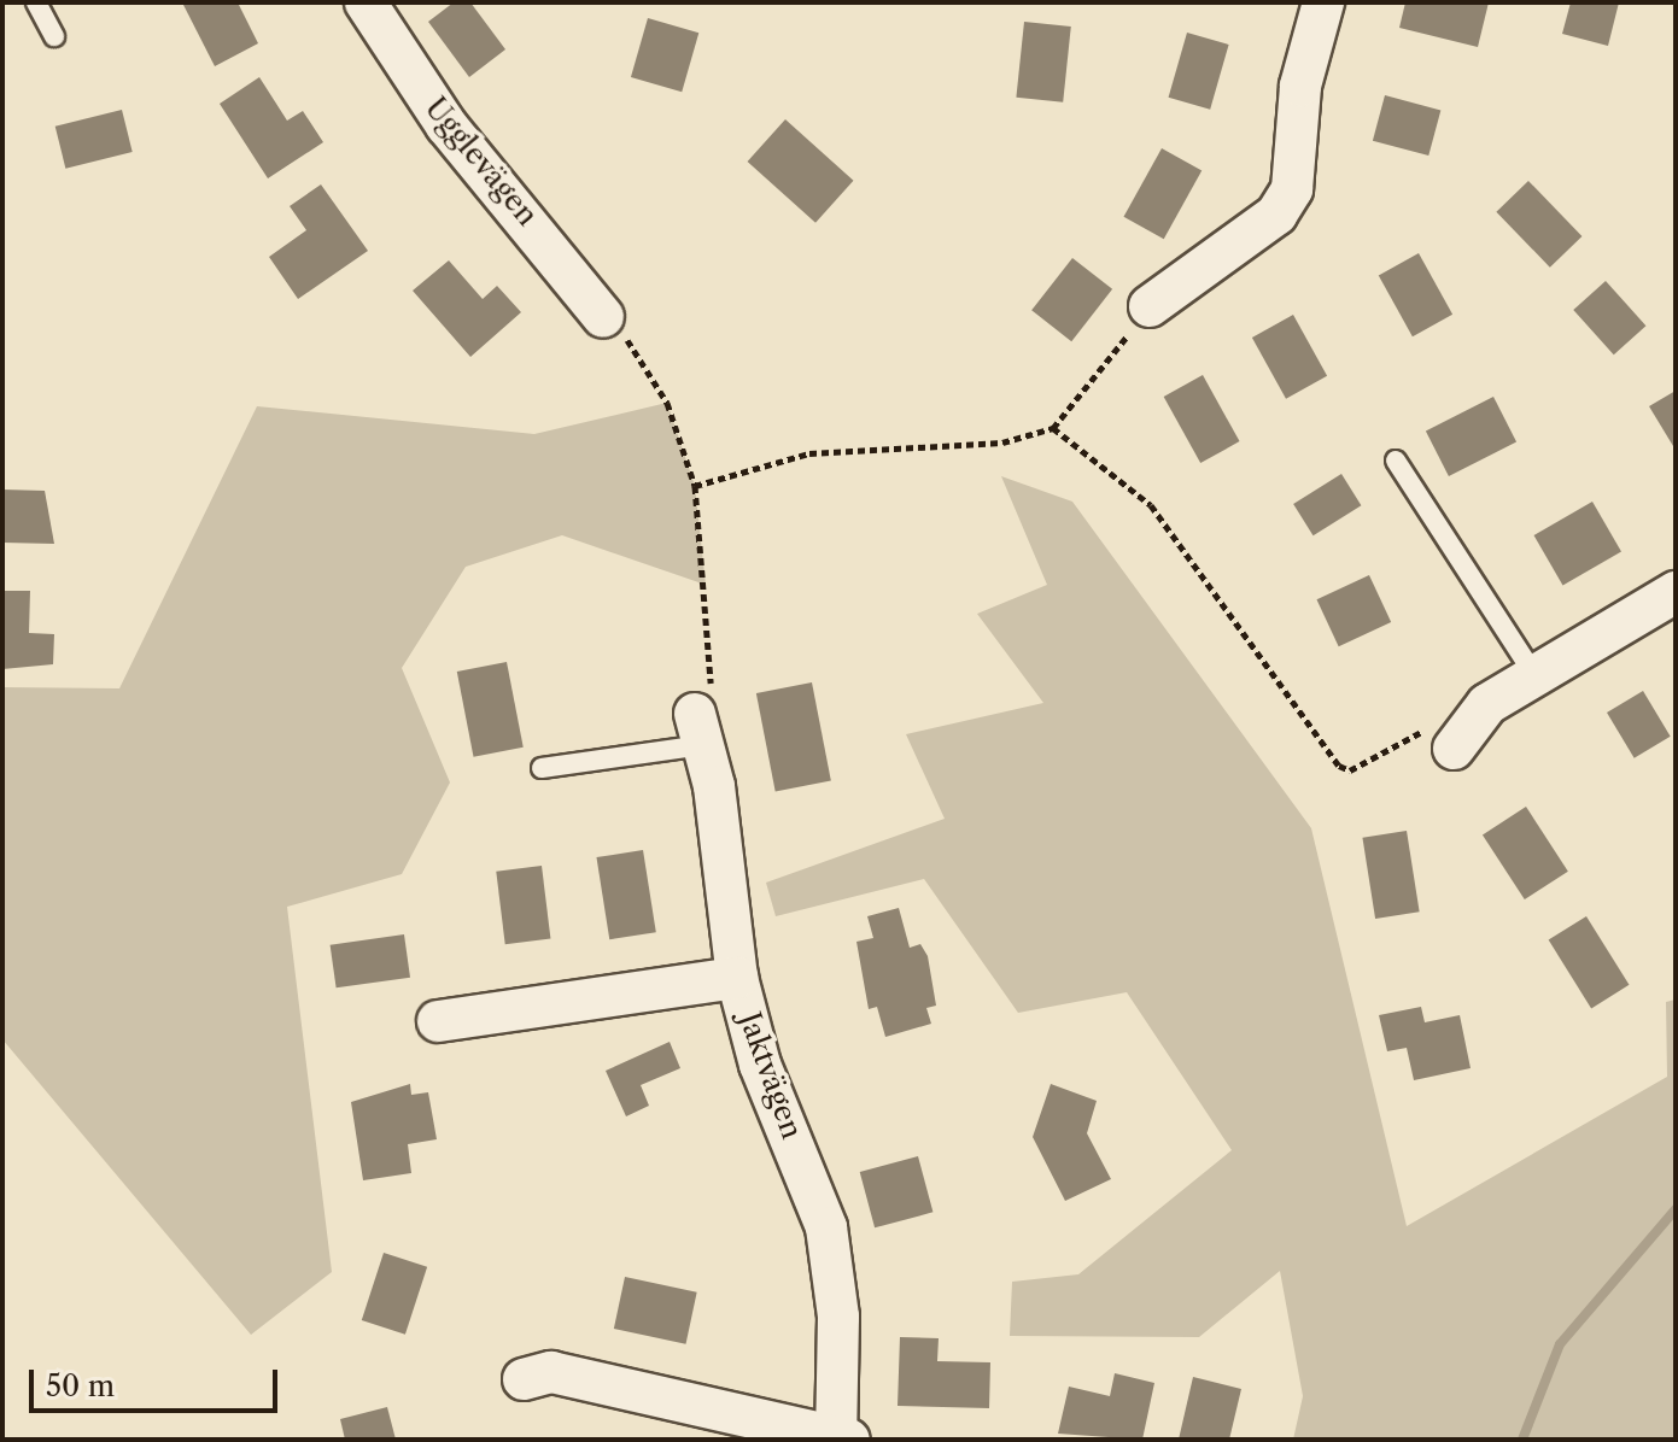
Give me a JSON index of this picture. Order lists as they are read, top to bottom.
{
  "streets": {
    "street": ["Ugglevägen", "Jaktvägen"]
  },
  "scale_bar": "50 m"
}
